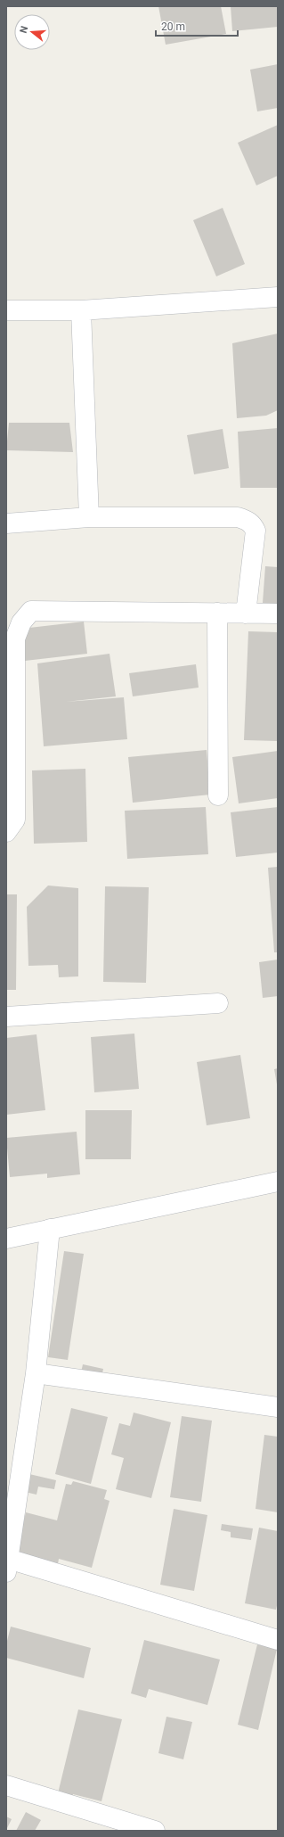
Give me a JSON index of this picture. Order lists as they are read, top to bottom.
{
  "scale_bar": "20 m",
  "north": "left"
}
